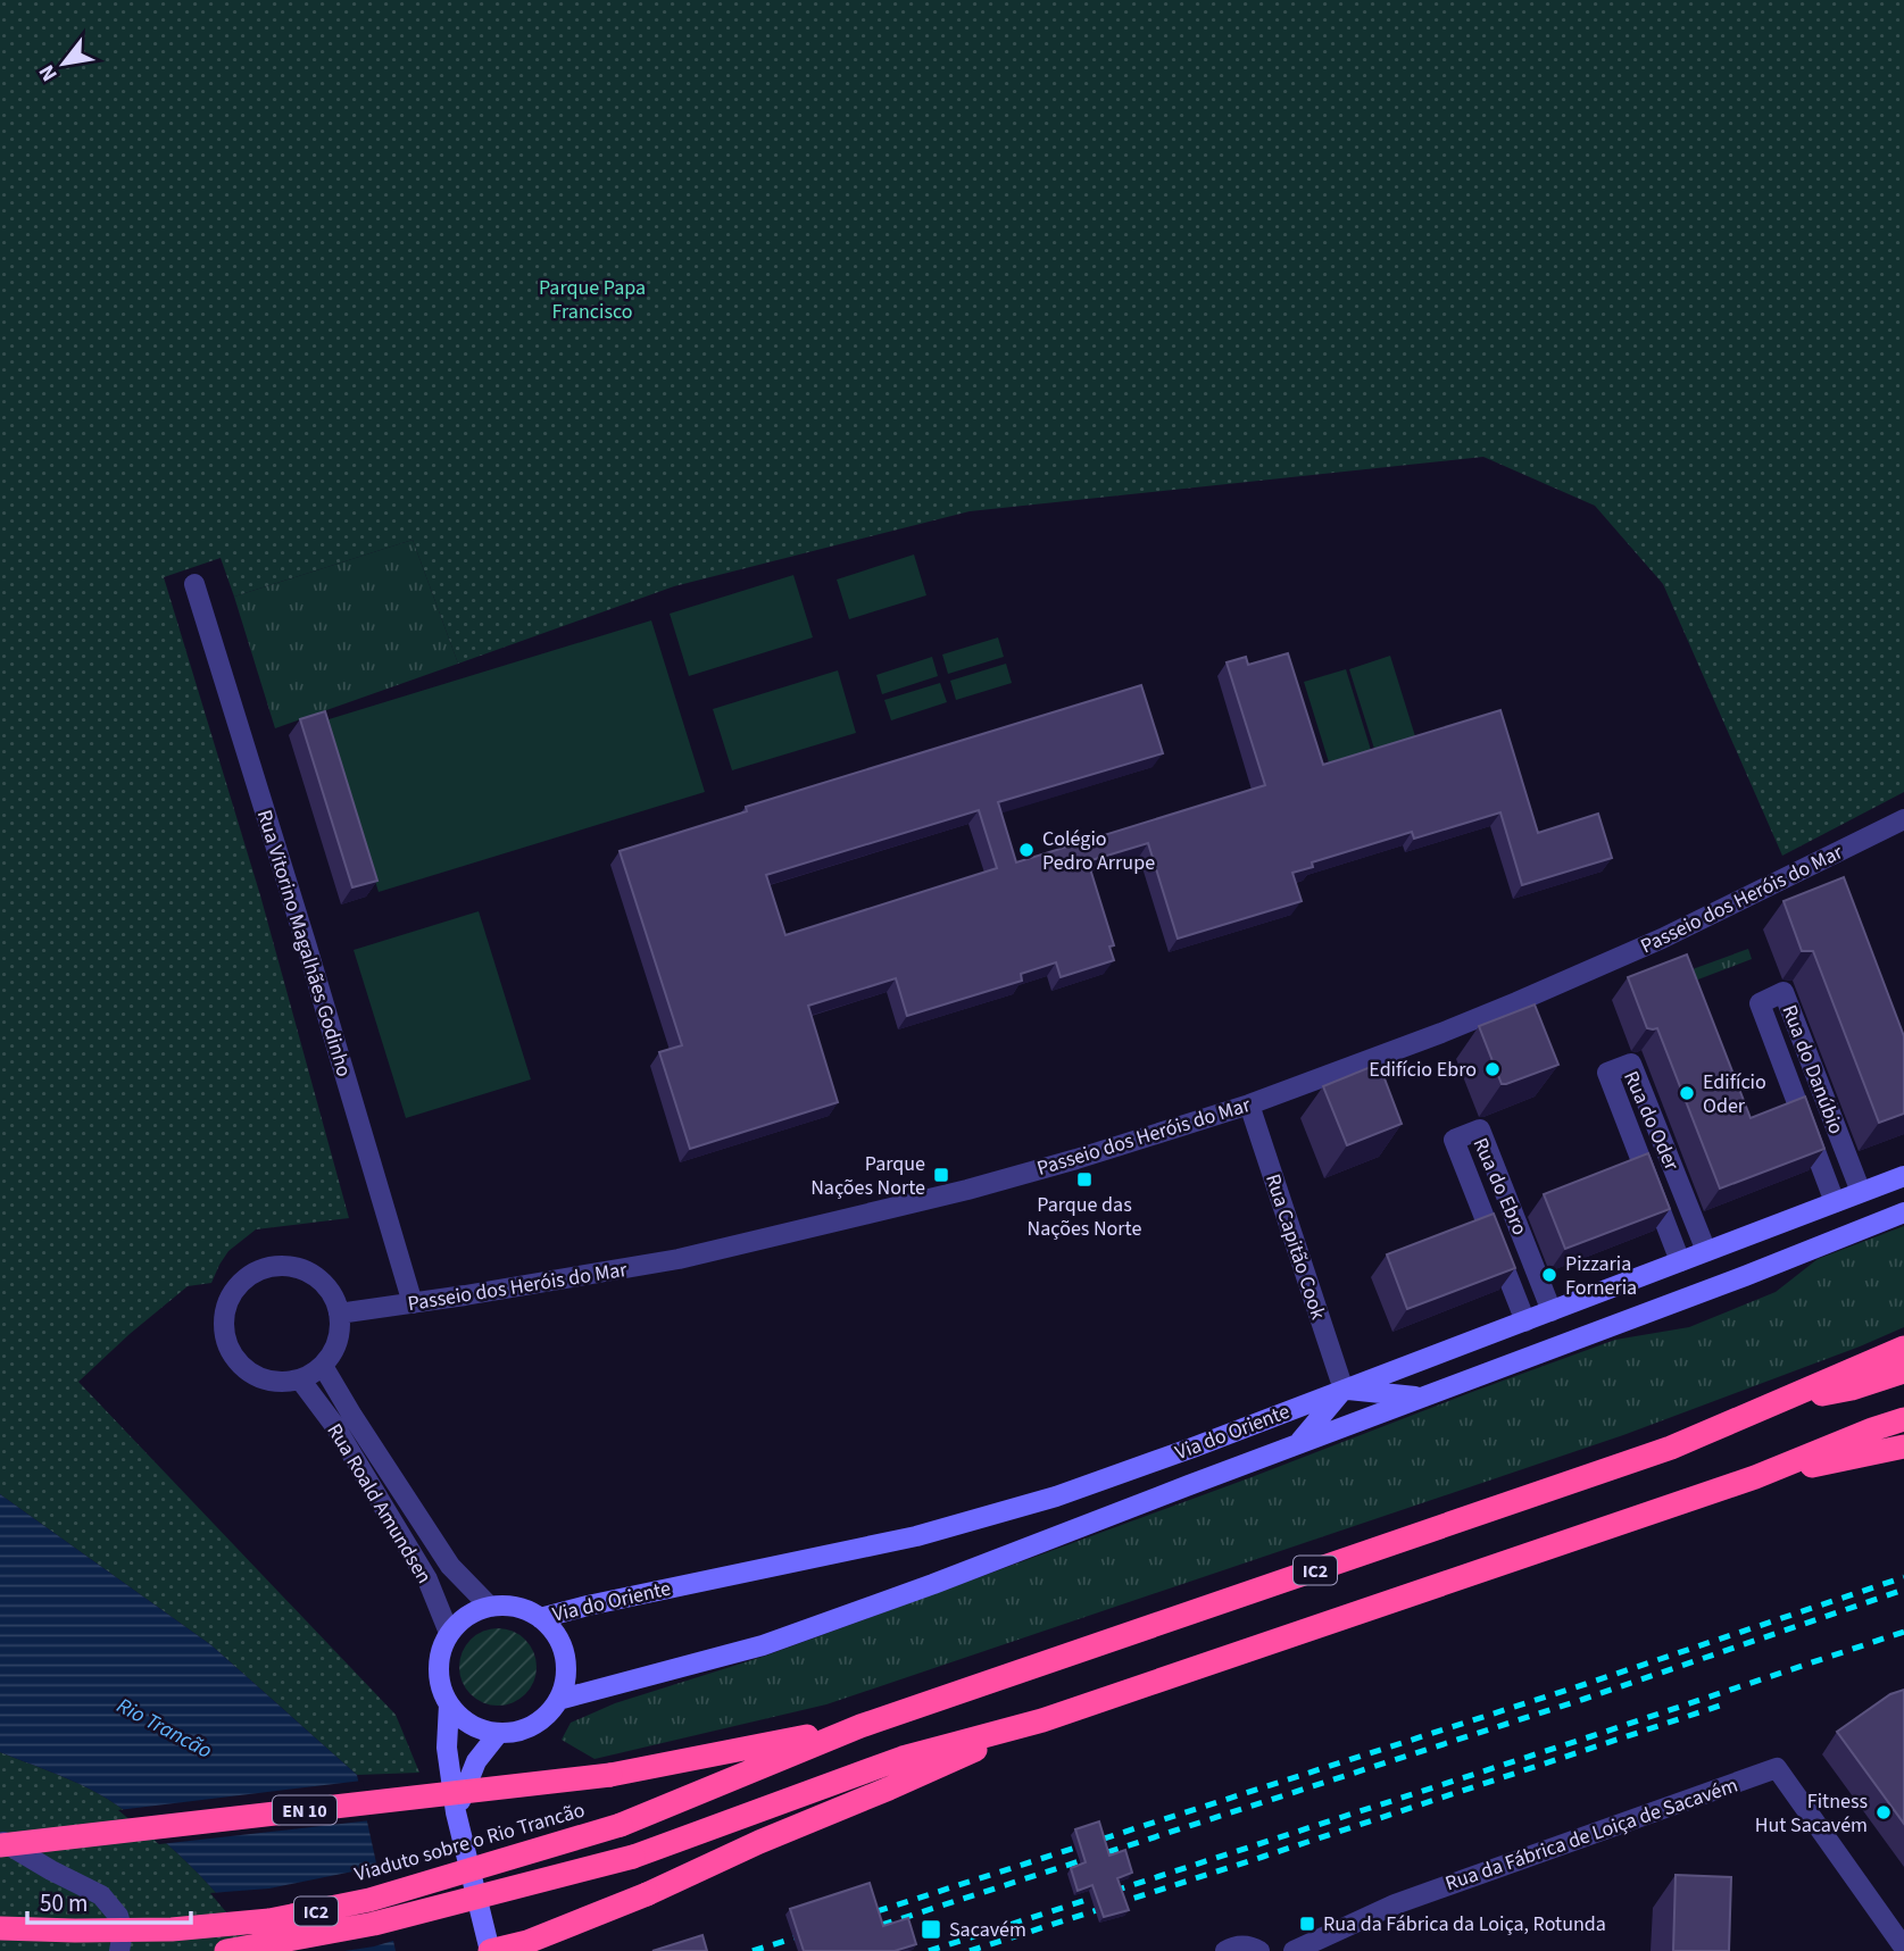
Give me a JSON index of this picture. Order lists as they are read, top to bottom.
{
  "streets": {
    "highway": ["IC2", "EN 10", "Viaduto sobre o Rio Trancão"],
    "street": [
      "Passeio dos Heróis do Mar",
      "Rua Vitorino Magalhães Godinho",
      "Rua do Danúbio",
      "Rua do Oder",
      "Rua do Ebro",
      "Rua Capitão Cook",
      "Via do Oriente",
      "Rua Roald Amundsen",
      "Rua da Fábrica de Loiça de Sacavém"
    ]
  },
  "crossings": [
    ["Passeio dos Heróis do Mar", "Rua Vitorino Magalhães Godinho"],
    ["Passeio dos Heróis do Mar", "Rua Capitão Cook"],
    ["Passeio dos Heróis do Mar", "Rua Roald Amundsen"],
    ["Rua do Danúbio", "Via do Oriente"],
    ["Rua do Oder", "Via do Oriente"],
    ["Rua do Ebro", "Via do Oriente"],
    ["Rua Capitão Cook", "Via do Oriente"],
    ["Via do Oriente", "Rua Roald Amundsen"],
    ["IC2", "EN 10"],
    ["IC2", "Viaduto sobre o Rio Trancão"],
    ["EN 10", "Viaduto sobre o Rio Trancão"]
  ],
  "water": ["Rio Trancão"],
  "parks": ["Parque Papa Francisco"],
  "places": {
    "other": [
      "Colégio Pedro Arrupe",
      "Edifício Ebro",
      "Edifício Oder",
      "Pizzaria Forneria",
      "Fitness Hut Sacavém"
    ],
    "transit": [
      "Parque Nações Norte",
      "Parque das Nações Norte",
      "Rua da Fábrica da Loiça, Rotunda",
      "Sacavém"
    ]
  },
  "scale_bar": "50 m",
  "north": "bottom left"
}
